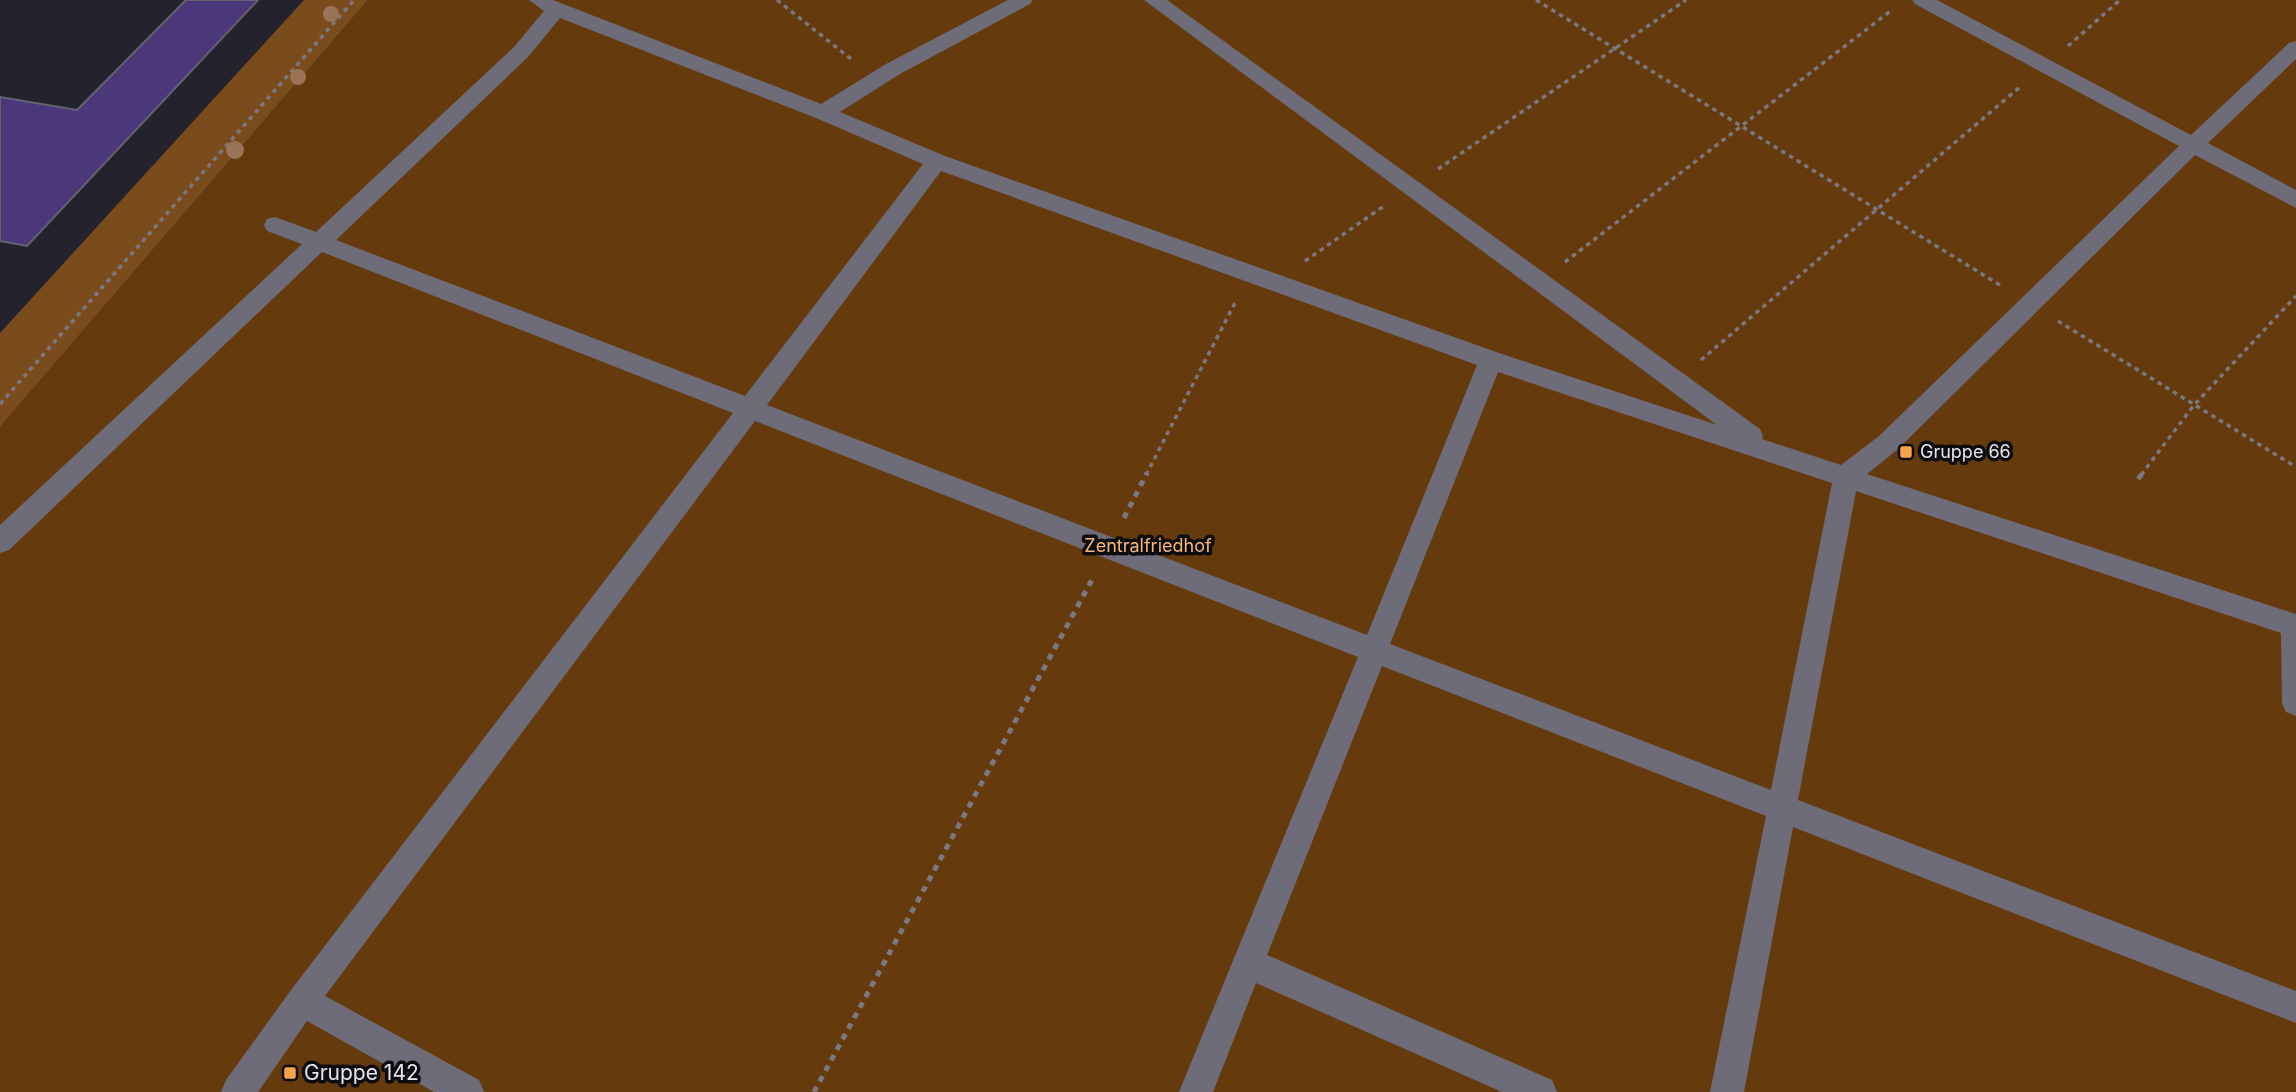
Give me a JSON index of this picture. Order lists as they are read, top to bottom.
{
  "parks": ["Zentralfriedhof"],
  "places": {
    "transit": ["Gruppe 66", "Gruppe 142"]
  }
}
